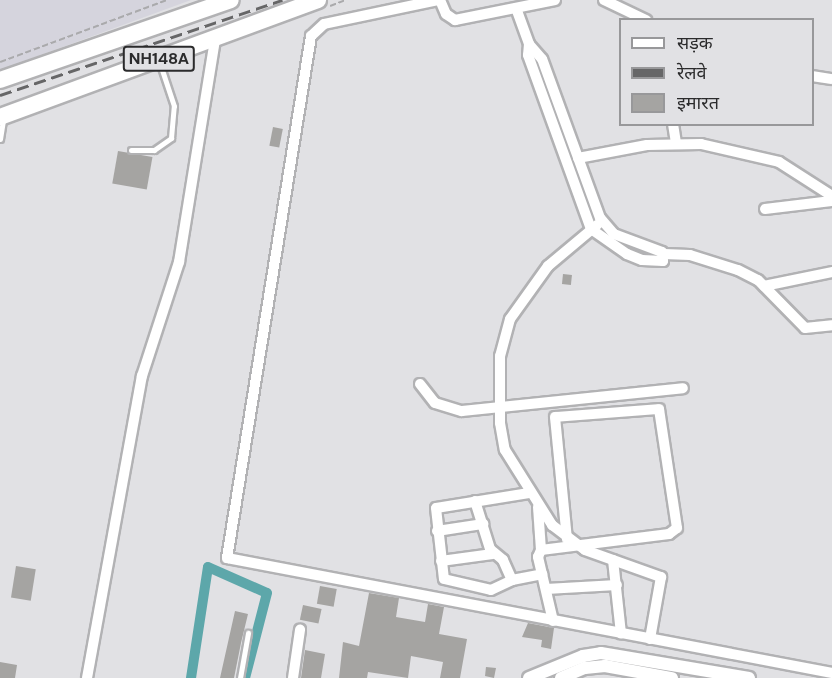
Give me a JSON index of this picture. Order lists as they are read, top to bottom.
{
  "streets": {
    "highway": ["NH148A"]
  },
  "legend": ["सड़क", "रेलवे", "इमारत"]
}
